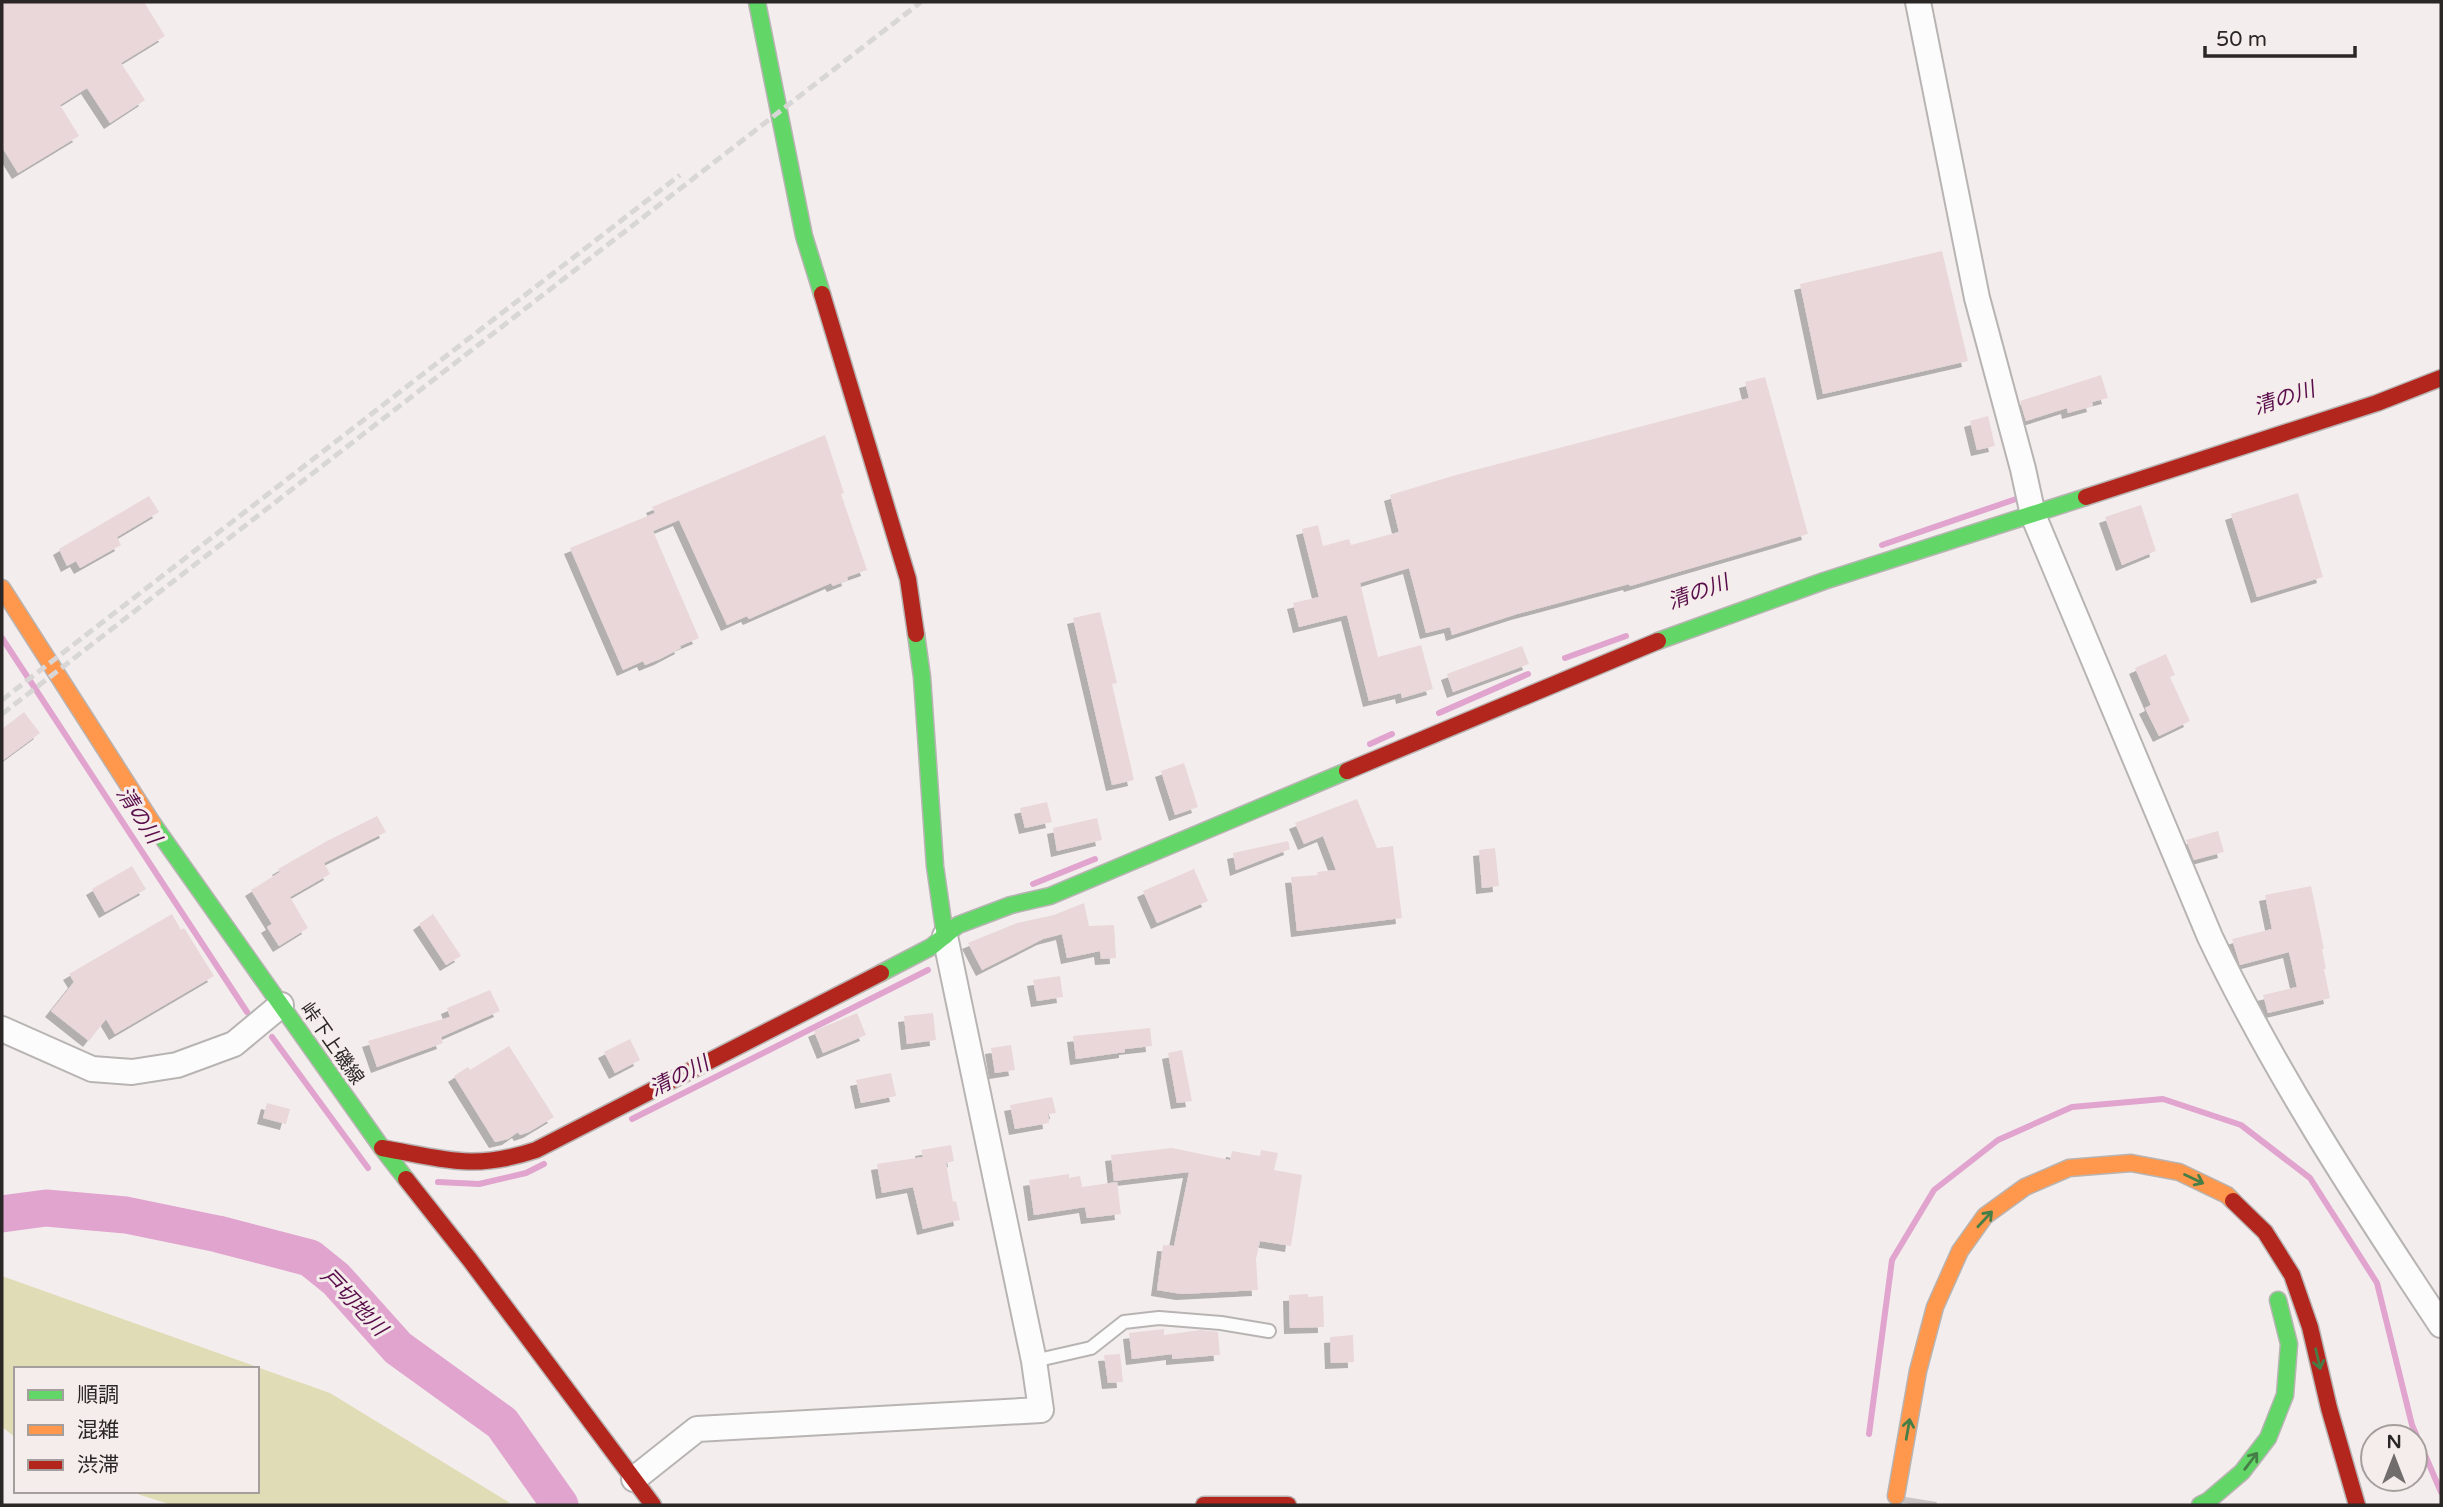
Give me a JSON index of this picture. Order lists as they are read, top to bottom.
{
  "streets": {
    "main road": ["峠下上磯線"]
  },
  "water": ["清の川", "戸切地川"],
  "legend": ["順調", "混雑", "渋滞"],
  "scale_bar": "50 m",
  "north": "top"
}
